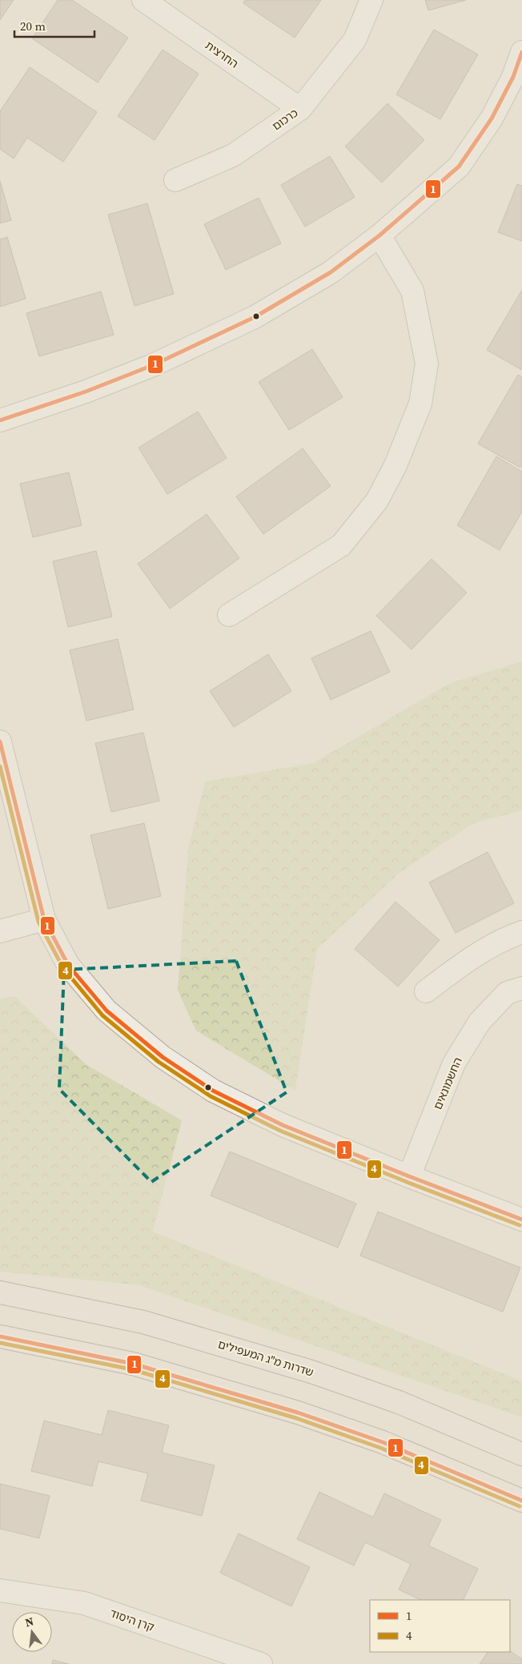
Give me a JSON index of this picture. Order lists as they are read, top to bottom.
{
  "streets": {
    "main road": ["שדרות מ\"ג המעפילים"],
    "street": [
      "החרצית",
      "כרכום",
      "החשמונאים",
      "קרן היסוד"
    ]
  },
  "crossings": [
    ["החרצית", "כרכום"]
  ],
  "lines": ["transit line 1", "transit line 4"],
  "legend": ["1", "4"],
  "scale_bar": "20 m",
  "north": "top"
}
